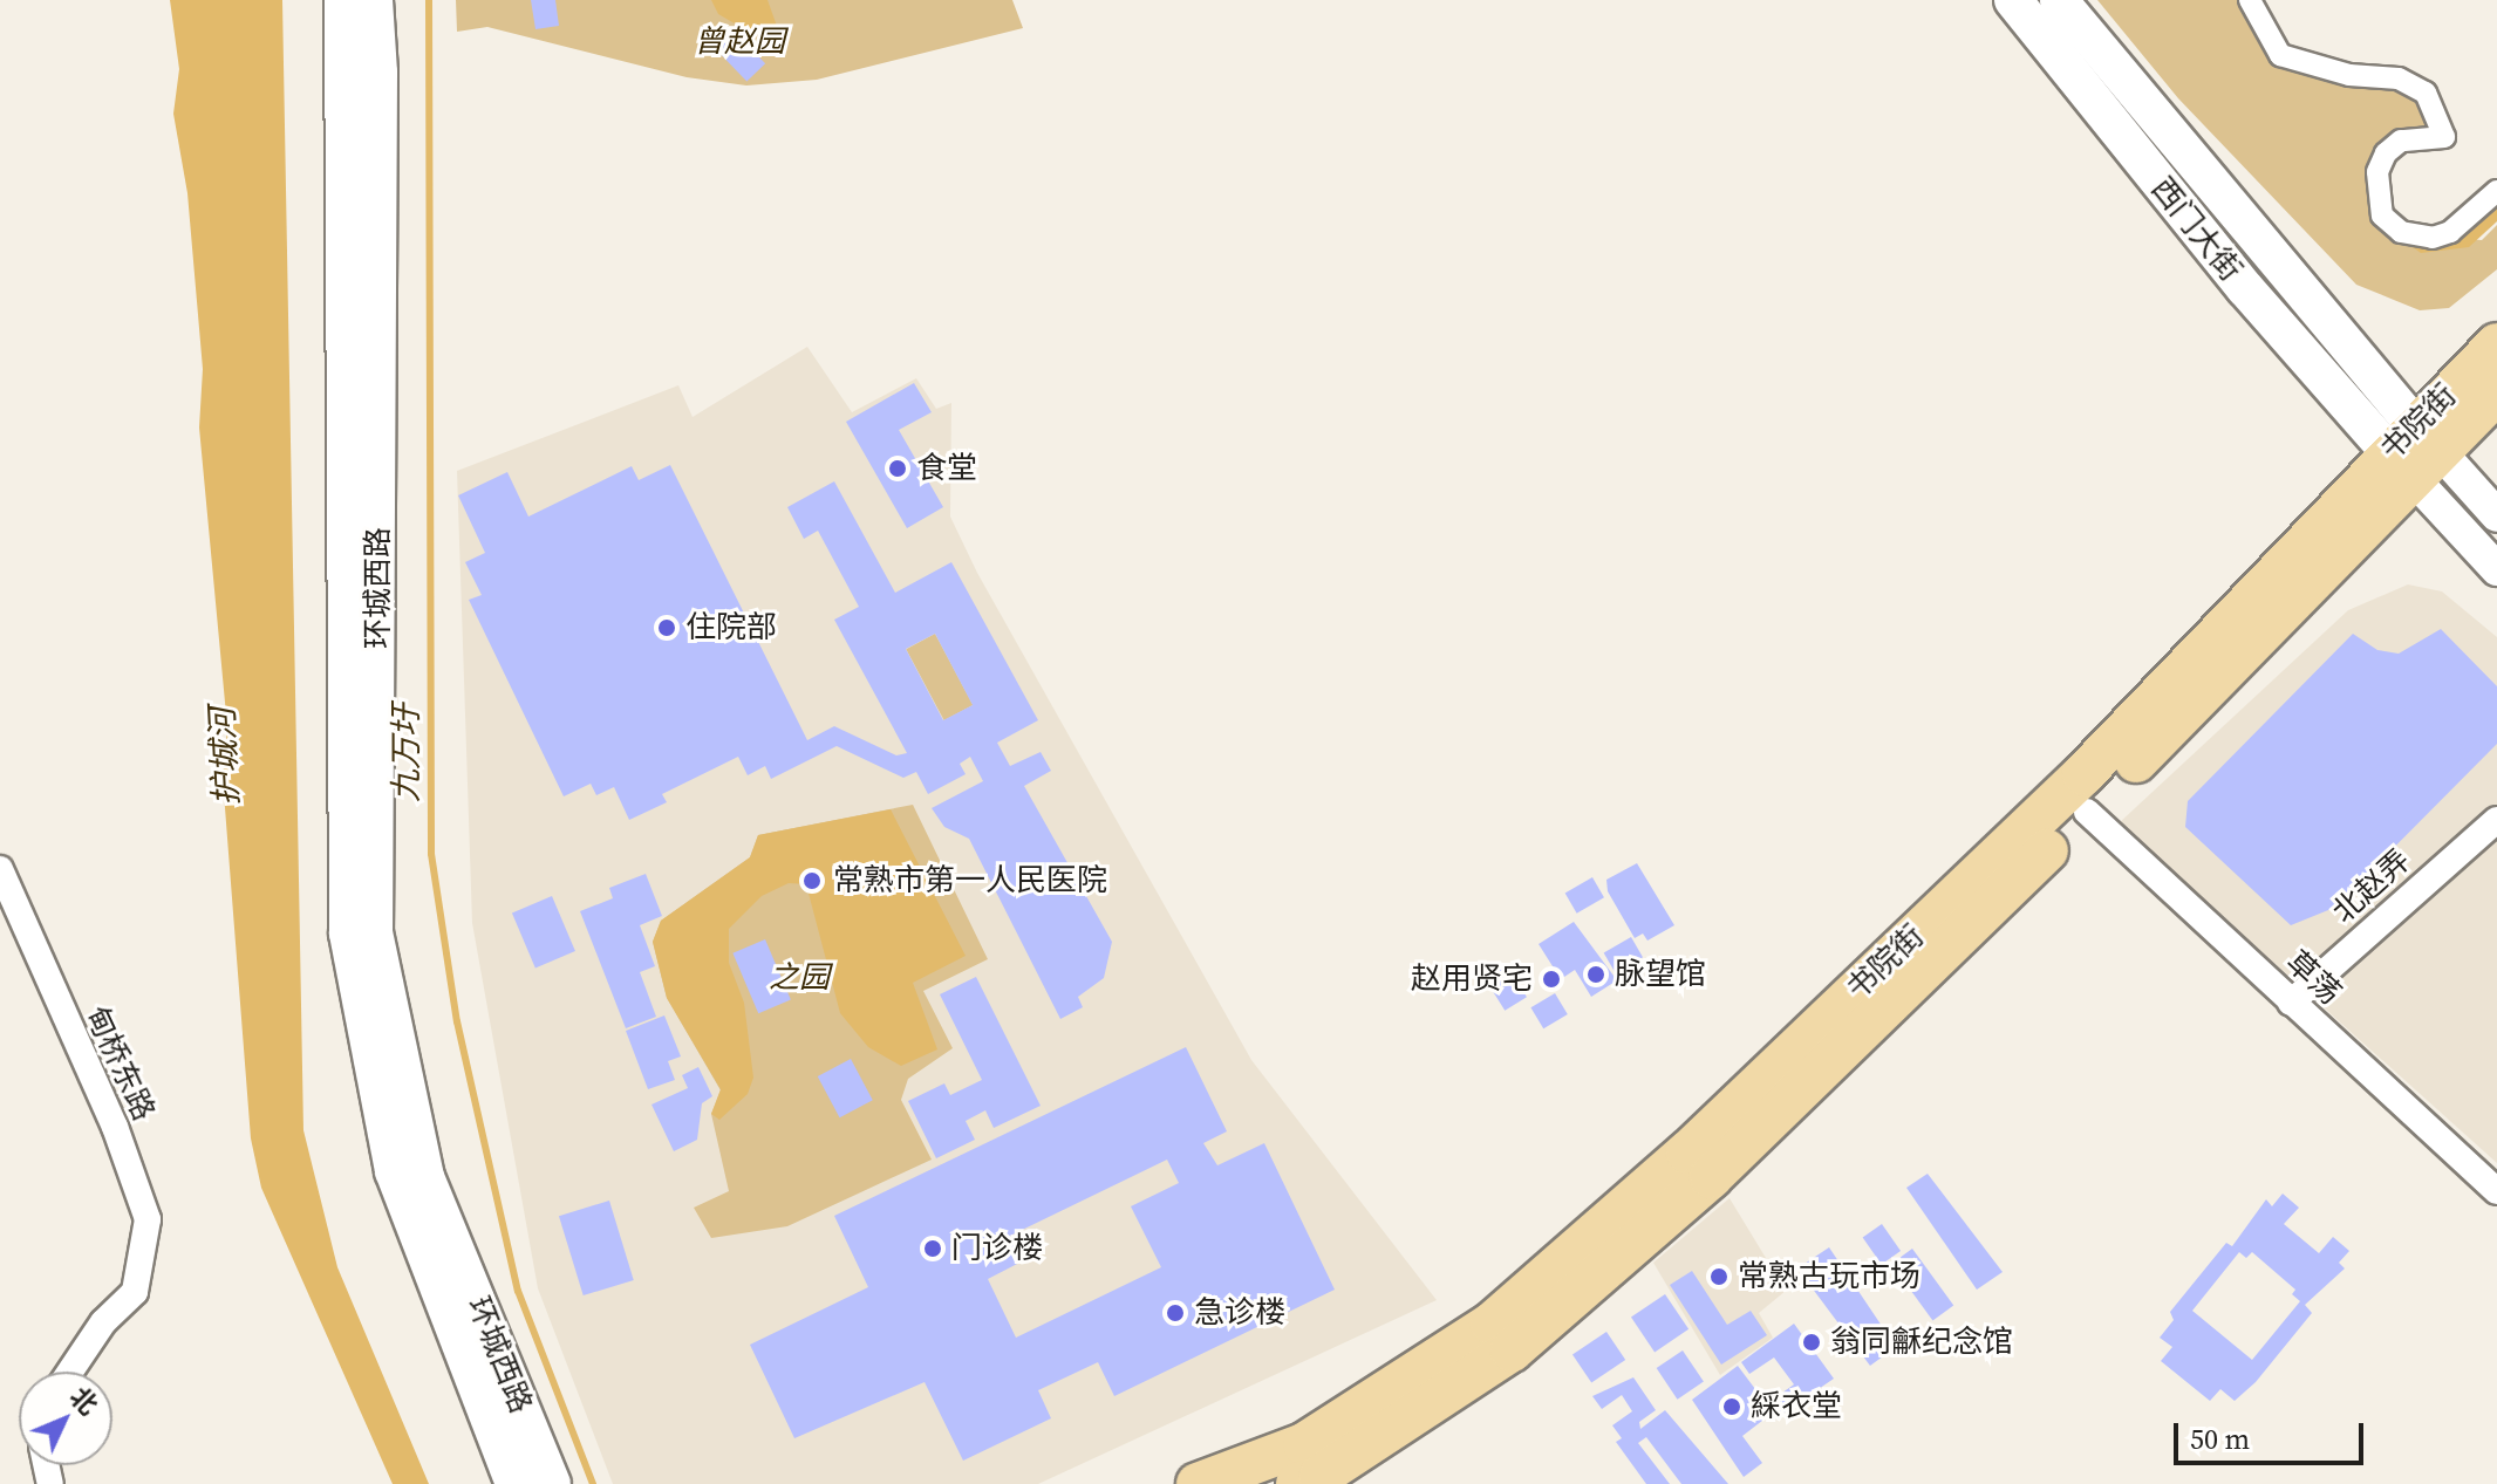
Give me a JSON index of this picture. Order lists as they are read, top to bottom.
{
  "streets": {
    "main road": ["西门大街", "书院街", "环城西路"],
    "street": ["北赵弄", "草荡", "甸桥东路"]
  },
  "crossings": [
    ["西门大街", "书院街"],
    ["书院街", "草荡"],
    ["北赵弄", "草荡"]
  ],
  "water": ["九万圩", "护城河"],
  "parks": ["曾赵园", "之园"],
  "places": [
    "食堂",
    "住院部",
    "常熟市第一人民医院",
    "脉望馆",
    "赵用贤宅",
    "门诊楼",
    "常熟古玩市场",
    "急诊楼",
    "翁同龢纪念馆",
    "綵衣堂"
  ],
  "scale_bar": "50 m",
  "north": "top right"
}
